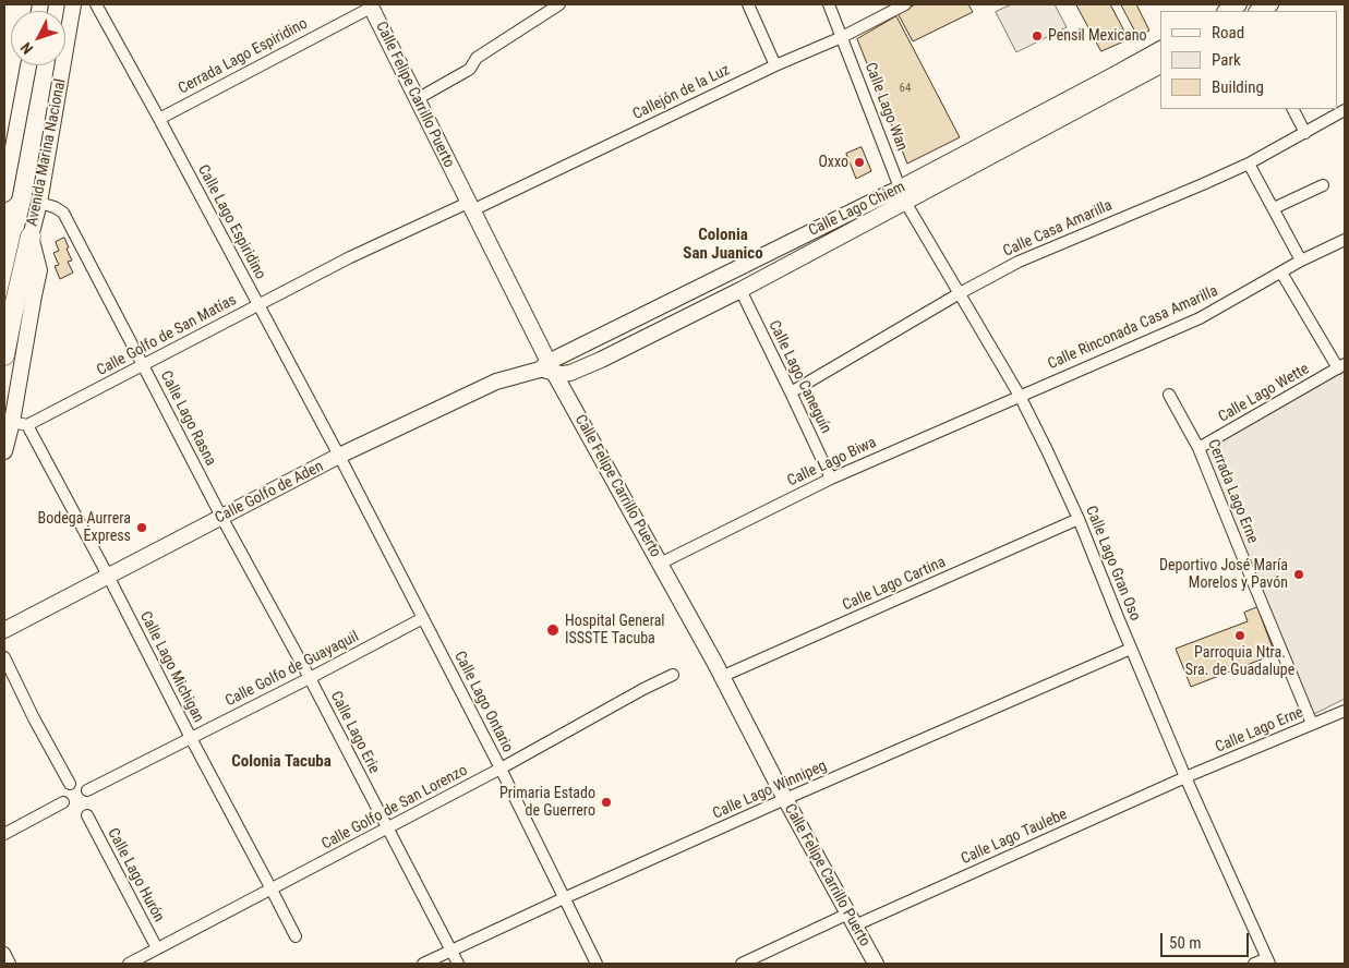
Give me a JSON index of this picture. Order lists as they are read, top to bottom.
{
  "streets": {
    "highway": ["Avenida Marina Nacional"],
    "street": [
      "Cerrada Lago Espiridino",
      "Callejón de la Luz",
      "Calle Felipe Carrillo Puerto",
      "Calle Lago Wan",
      "Calle Lago Chiem",
      "Calle Lago Espiridino",
      "Calle Casa Amarilla",
      "Calle Rinconada Casa Amarilla",
      "Calle Golfo de San Matías",
      "Calle Lago Caneguín",
      "Calle Lago Wette",
      "Calle Lago Rasna",
      "Calle Lago Biwa",
      "Cerrada Lago Erne",
      "Calle Golfo de Aden",
      "Calle Lago Gran Oso",
      "Calle Lago Cartina",
      "Calle Lago Michigan",
      "Calle Golfo de Guayaquil",
      "Calle Lago Ontario",
      "Calle Lago Erne",
      "Calle Lago Erie",
      "Calle Lago Winnipeg",
      "Calle Golfo de San Lorenzo",
      "Calle Lago Taulebe",
      "Calle Lago Hurón"
    ]
  },
  "crossings": [
    ["Cerrada Lago Espiridino", "Calle Felipe Carrillo Puerto"],
    ["Cerrada Lago Espiridino", "Calle Lago Espiridino"],
    ["Callejón de la Luz", "Calle Felipe Carrillo Puerto"],
    ["Callejón de la Luz", "Calle Lago Wan"],
    ["Callejón de la Luz", "Calle Golfo de San Matías"],
    ["Calle Felipe Carrillo Puerto", "Calle Lago Chiem"],
    ["Calle Felipe Carrillo Puerto", "Calle Golfo de San Matías"],
    ["Calle Felipe Carrillo Puerto", "Calle Lago Biwa"],
    ["Calle Felipe Carrillo Puerto", "Calle Golfo de Aden"],
    ["Calle Felipe Carrillo Puerto", "Calle Lago Cartina"],
    ["Calle Felipe Carrillo Puerto", "Calle Lago Winnipeg"],
    ["Calle Felipe Carrillo Puerto", "Calle Lago Taulebe"],
    ["Calle Lago Wan", "Calle Lago Chiem"],
    ["Calle Lago Wan", "Calle Lago Gran Oso"],
    ["Avenida Marina Nacional", "Calle Lago Rasna"],
    ["Calle Lago Chiem", "Calle Lago Caneguín"],
    ["Calle Lago Chiem", "Calle Golfo de Aden"],
    ["Calle Lago Chiem", "Calle Lago Gran Oso"],
    ["Calle Lago Espiridino", "Calle Golfo de San Matías"],
    ["Calle Lago Espiridino", "Calle Golfo de Aden"],
    ["Calle Lago Espiridino", "Calle Lago Ontario"],
    ["Calle Casa Amarilla", "Calle Lago Caneguín"],
    ["Calle Casa Amarilla", "Calle Lago Gran Oso"],
    ["Calle Rinconada Casa Amarilla", "Calle Lago Biwa"],
    ["Calle Rinconada Casa Amarilla", "Calle Lago Gran Oso"],
    ["Calle Golfo de San Matías", "Calle Lago Rasna"],
    ["Calle Golfo de San Matías", "Calle Lago Michigan"],
    ["Calle Lago Caneguín", "Calle Lago Biwa"],
    ["Calle Lago Wette", "Cerrada Lago Erne"],
    ["Calle Lago Rasna", "Calle Golfo de Aden"],
    ["Calle Lago Rasna", "Calle Lago Erie"],
    ["Calle Lago Biwa", "Calle Lago Gran Oso"],
    ["Cerrada Lago Erne", "Calle Lago Erne"],
    ["Calle Golfo de Aden", "Calle Lago Michigan"],
    ["Calle Golfo de Aden", "Calle Lago Ontario"],
    ["Calle Golfo de Aden", "Calle Lago Erie"],
    ["Calle Lago Gran Oso", "Calle Lago Cartina"],
    ["Calle Lago Gran Oso", "Calle Lago Erne"],
    ["Calle Lago Gran Oso", "Calle Lago Winnipeg"],
    ["Calle Lago Gran Oso", "Calle Lago Taulebe"],
    ["Calle Lago Michigan", "Calle Golfo de Guayaquil"],
    ["Calle Lago Michigan", "Calle Golfo de San Lorenzo"],
    ["Calle Golfo de Guayaquil", "Calle Lago Ontario"],
    ["Calle Golfo de Guayaquil", "Calle Lago Erie"],
    ["Calle Lago Ontario", "Calle Lago Winnipeg"],
    ["Calle Lago Ontario", "Calle Golfo de San Lorenzo"],
    ["Calle Lago Erne", "Calle Lago Taulebe"],
    ["Calle Lago Erie", "Calle Lago Winnipeg"],
    ["Calle Lago Erie", "Calle Golfo de San Lorenzo"],
    ["Calle Golfo de San Lorenzo", "Calle Lago Hurón"]
  ],
  "districts": ["Colonia San Juanico", "Colonia Tacuba"],
  "places": [
    "Pensil Mexicano",
    "Oxxo",
    "Bodega Aurrera Express",
    "Deportivo José María Morelos y Pavón",
    "Hospital General ISSSTE Tacuba",
    "Parroquia Ntra. Sra. de Guadalupe",
    "Primaria Estado de Guerrero"
  ],
  "house_numbers": ["64"],
  "legend": ["Road", "Park", "Building"],
  "scale_bar": "50 m",
  "north": "bottom left"
}
